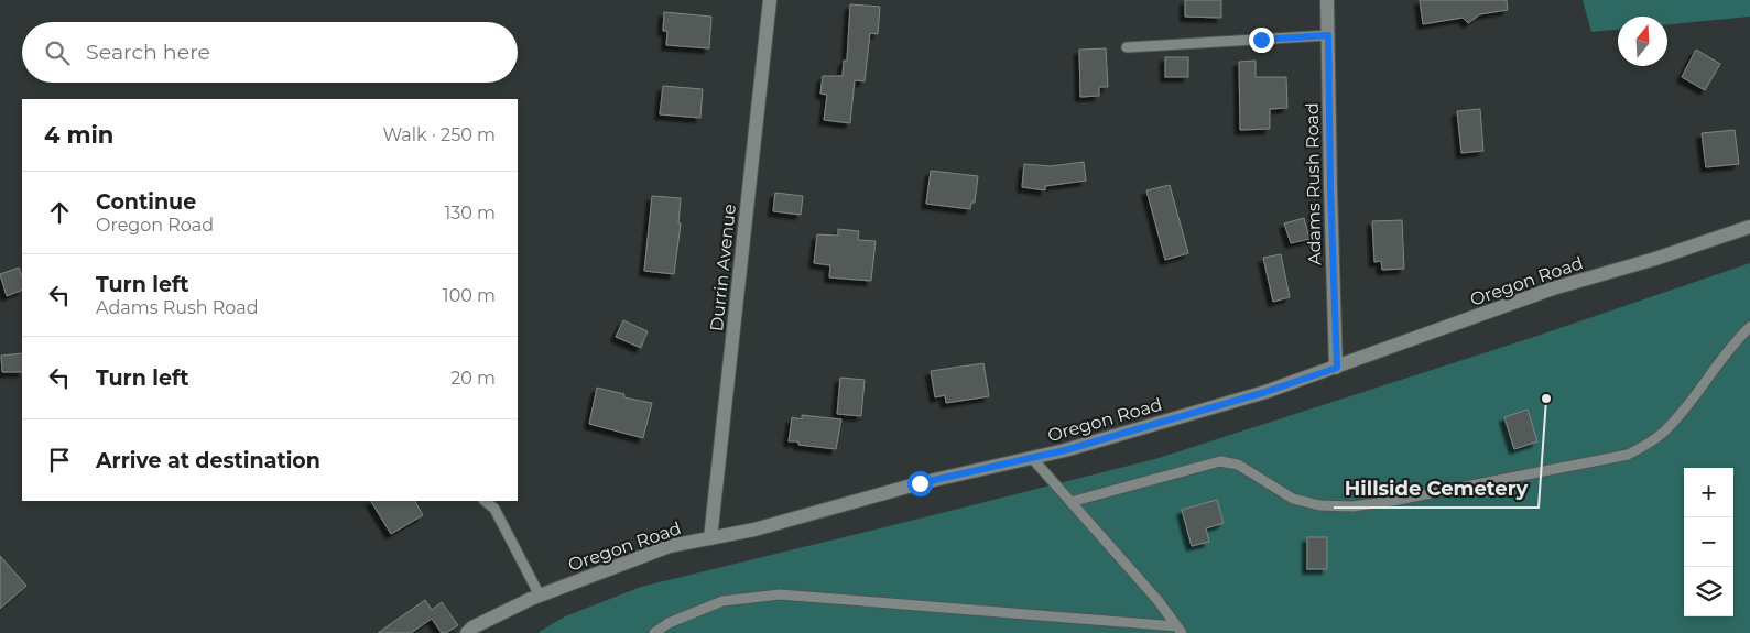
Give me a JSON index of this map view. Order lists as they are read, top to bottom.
{
  "streets": {
    "street": ["Adams Rush Road", "Durrin Avenue", "Oregon Road"]
  },
  "crossings": [
    ["Adams Rush Road", "Oregon Road"],
    ["Durrin Avenue", "Oregon Road"]
  ],
  "places": ["Hillside Cemetery"],
  "north": "top",
  "page": {
    "search": "Search here",
    "heading": ["4 min", "Walk · 250 m"],
    "list": [
      ["Continue", "Oregon Road", "130 m"],
      ["Turn left", "Adams Rush Road", "100 m"],
      ["Turn left", "20 m"],
      "Arrive at destination"
    ],
    "map_buttons": ["+", "−"]
  }
}
